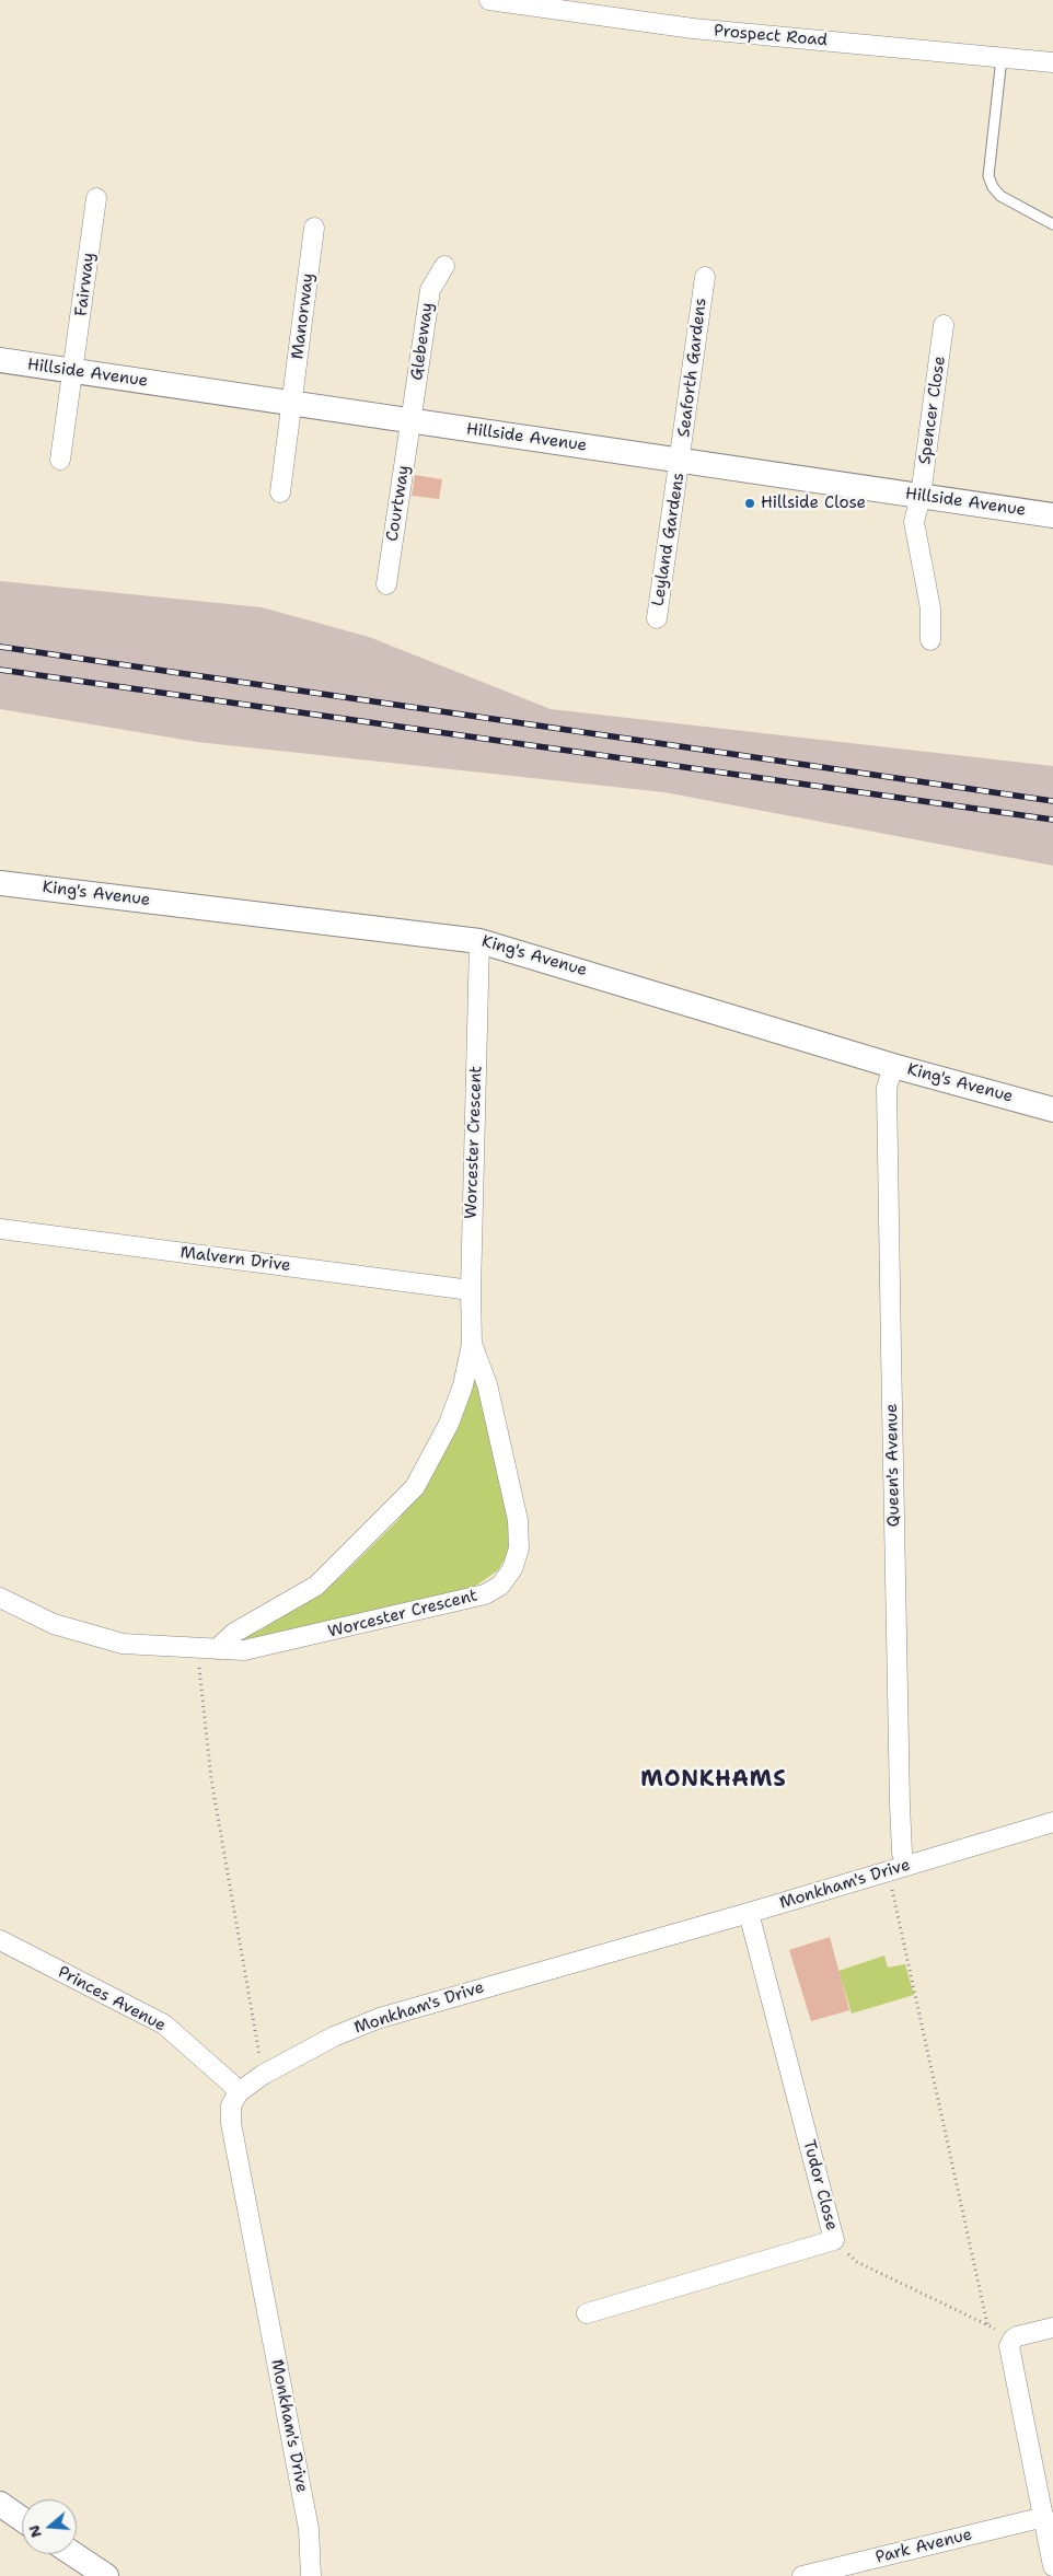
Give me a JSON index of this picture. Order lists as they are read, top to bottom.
{
  "streets": {
    "street": [
      "Prospect Road",
      "Fairway",
      "Manorway",
      "Glebeway",
      "Seaforth Gardens",
      "Hillside Avenue",
      "Spencer Close",
      "Courtway",
      "Leyland Gardens",
      "King's Avenue",
      "Worcester Crescent",
      "Malvern Drive",
      "Queen's Avenue",
      "Monkham's Drive",
      "Princes Avenue",
      "Tudor Close",
      "Park Avenue"
    ]
  },
  "crossings": [
    ["Fairway", "Hillside Avenue"],
    ["Manorway", "Hillside Avenue"],
    ["Glebeway", "Hillside Avenue"],
    ["Glebeway", "Courtway"],
    ["Seaforth Gardens", "Hillside Avenue"],
    ["Seaforth Gardens", "Leyland Gardens"],
    ["Hillside Avenue", "Spencer Close"],
    ["Hillside Avenue", "Courtway"],
    ["Hillside Avenue", "Leyland Gardens"],
    ["King's Avenue", "Worcester Crescent"],
    ["King's Avenue", "Queen's Avenue"],
    ["Worcester Crescent", "Malvern Drive"],
    ["Queen's Avenue", "Monkham's Drive"],
    ["Monkham's Drive", "Princes Avenue"],
    ["Monkham's Drive", "Tudor Close"]
  ],
  "districts": ["MONKHAMS"],
  "places": ["Hillside Close"],
  "north": "left"
}
